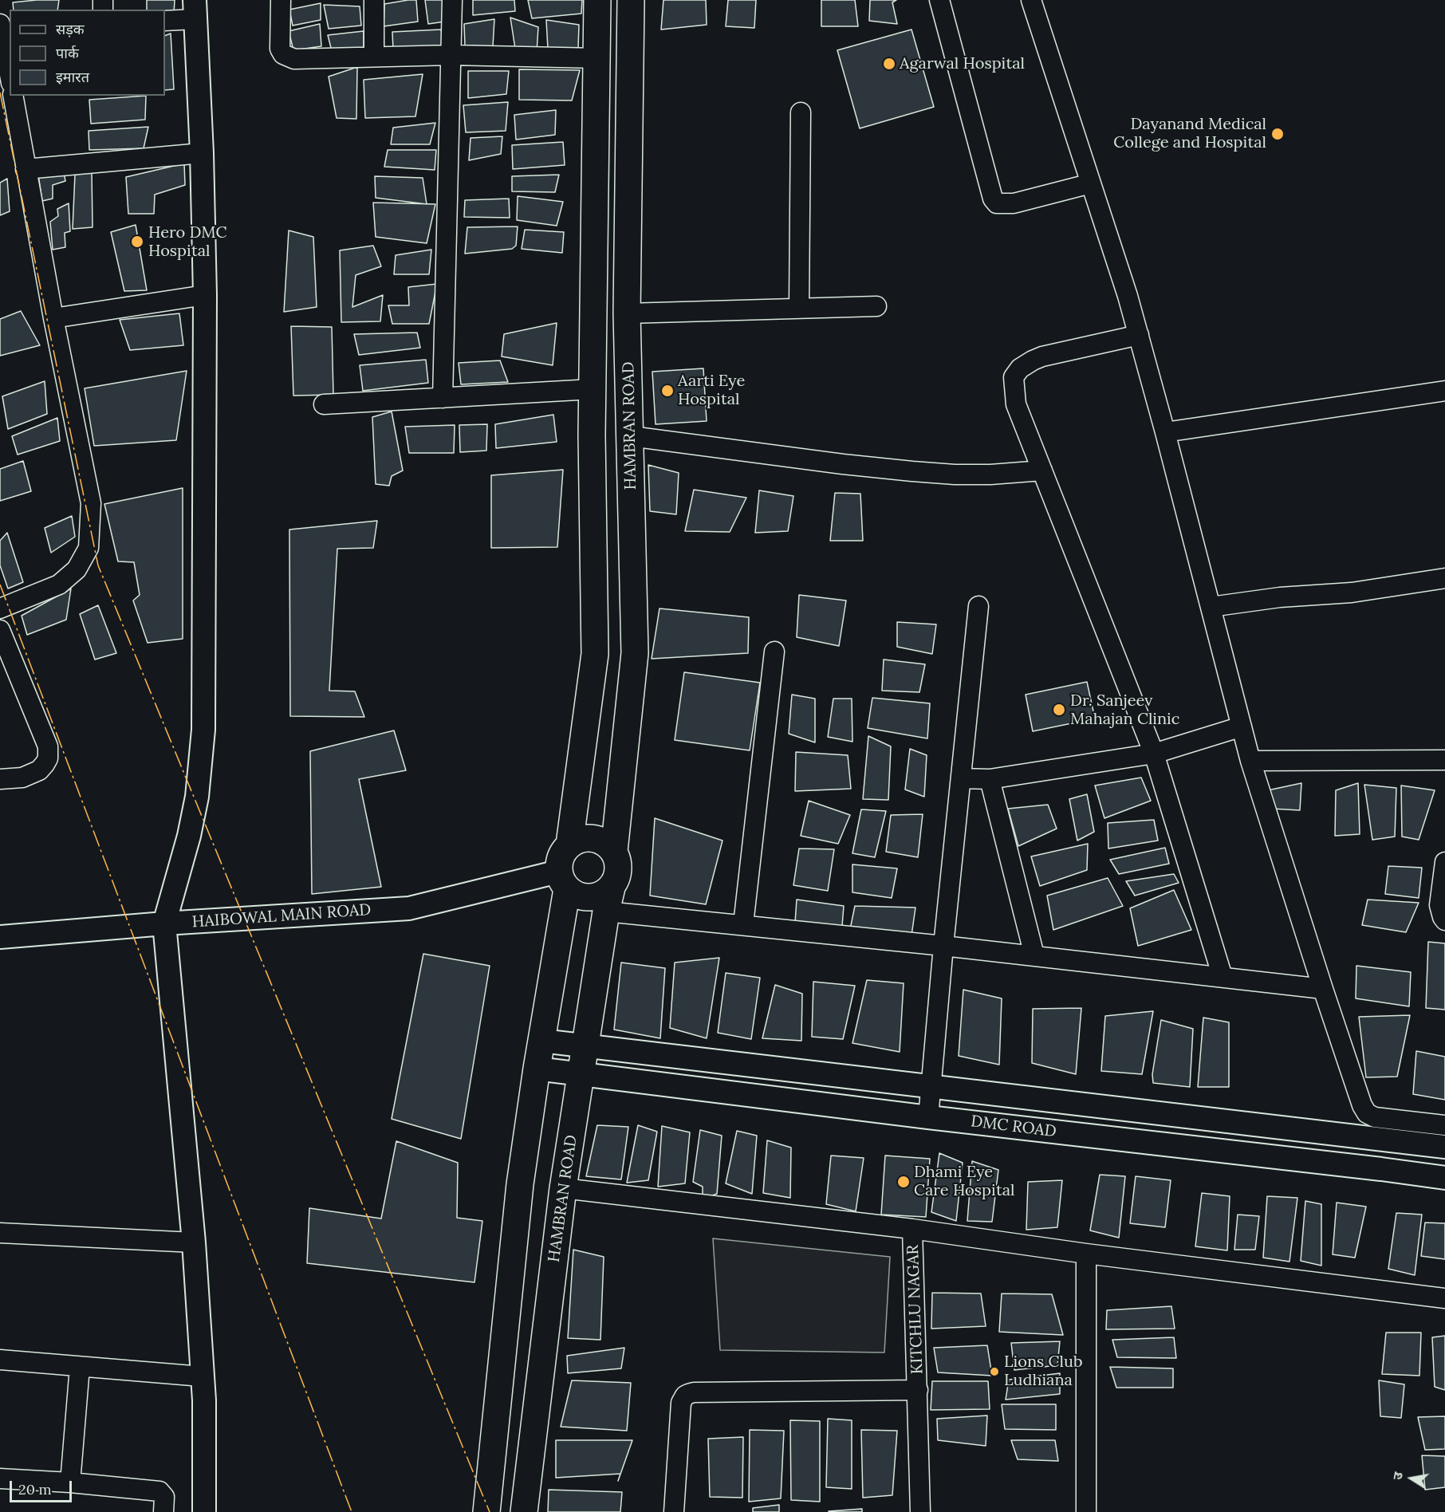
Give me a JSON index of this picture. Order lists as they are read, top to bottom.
{
  "streets": {
    "main road": ["HAMBRAN ROAD"],
    "street": ["HAIBOWAL MAIN ROAD", "DMC ROAD", "KITCHLU NAGAR"]
  },
  "crossings": [
    ["HAMBRAN ROAD", "HAIBOWAL MAIN ROAD"],
    ["HAMBRAN ROAD", "DMC ROAD"],
    ["HAMBRAN ROAD", "KITCHLU NAGAR"]
  ],
  "places": [
    "Agarwal Hospital",
    "Dayanand Medical College and Hospital",
    "Hero DMC Hospital",
    "Aarti Eye Hospital",
    "Dr. Sanjeev Mahajan Clinic",
    "Dhami Eye Care Hospital",
    "Lions Club Ludhiana"
  ],
  "legend": ["सड़क", "पार्क", "इमारत"],
  "scale_bar": "20 m",
  "north": "left"
}
